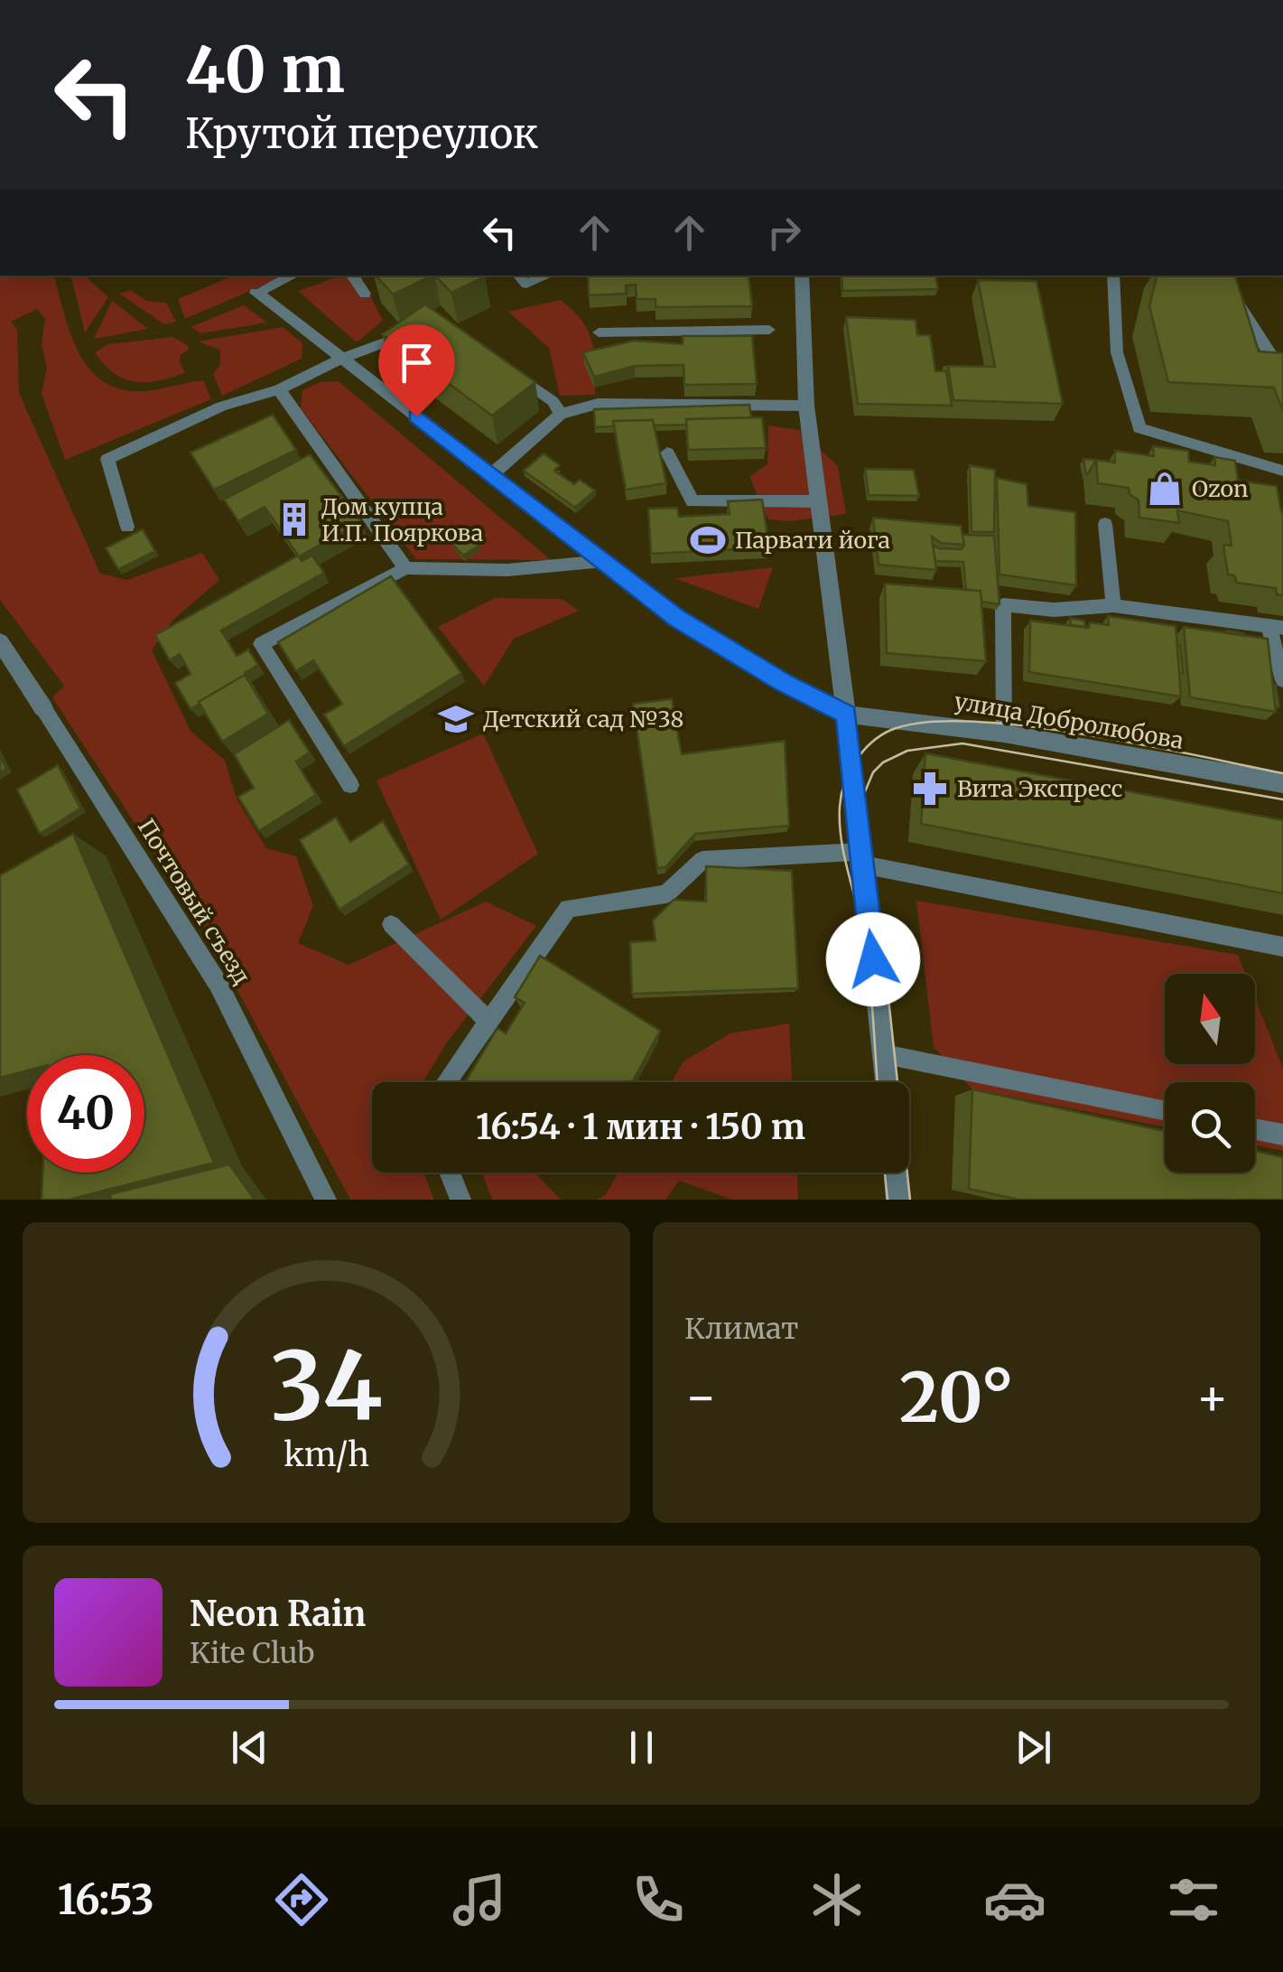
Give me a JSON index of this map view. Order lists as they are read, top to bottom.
{
  "streets": {
    "street": ["улица Добролюбова", "Почтовый съезд"]
  },
  "places": {
    "shop": ["Ozon"],
    "building": ["Дом купца И.П. Пояркова"],
    "sports": ["Парвати йога"],
    "school or university": ["Детский сад №38"],
    "pharmacy": ["Вита Экспресс"]
  },
  "north": "top",
  "page": {
    "turn": ["40 m", "Крутой переулок"],
    "limit": "40",
    "trip": "16:54 · 1 мин · 150 m",
    "tile": "Климат",
    "heat": ["−", "20°", "+"],
    "song": ["Neon Rain", "Kite Club"],
    "tabs": "16:53",
    "gauge": ["34", "km/h"]
  }
}
